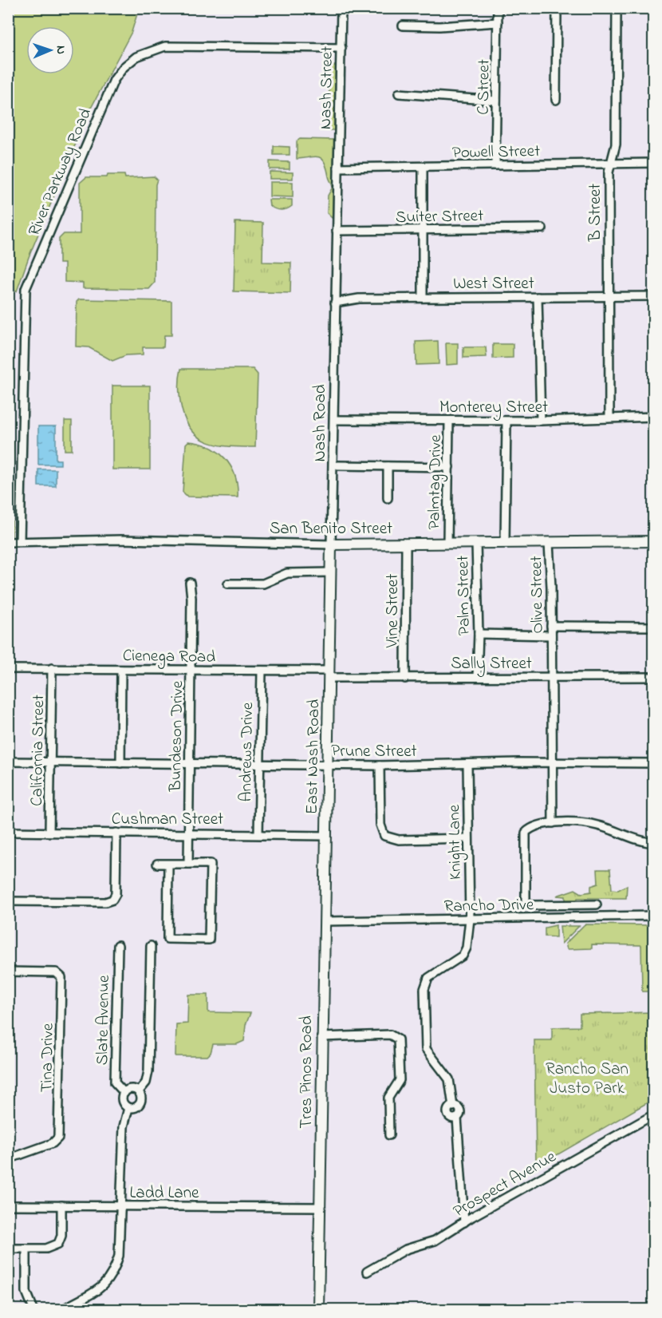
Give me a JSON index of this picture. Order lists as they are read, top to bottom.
{
  "streets": {
    "main road": [
      "Nash Road",
      "San Benito Street",
      "East Nash Road",
      "Tres Pinos Road"
    ],
    "street": [
      "C Street",
      "Nash Street",
      "Powell Street",
      "River Parkway Road",
      "B Street",
      "Suiter Street",
      "West Street",
      "Monterey Street",
      "Palmtag Drive",
      "Olive Street",
      "Palm Street",
      "Vine Street",
      "Cienega Road",
      "Sally Street",
      "Bundeson Drive",
      "California Street",
      "Prune Street",
      "Andrews Drive",
      "Cushman Street",
      "Knight Lane",
      "Rancho Drive",
      "Slate Avenue",
      "Tina Drive",
      "Prospect Avenue",
      "Ladd Lane"
    ]
  },
  "crossings": [
    ["C Street", "Powell Street"],
    ["Nash Street", "Powell Street"],
    ["Nash Street", "River Parkway Road"],
    ["Nash Street", "Nash Road"],
    ["Powell Street", "B Street"],
    ["Powell Street", "Nash Road"],
    ["River Parkway Road", "San Benito Street"],
    ["B Street", "West Street"],
    ["B Street", "Monterey Street"],
    ["Suiter Street", "Nash Road"],
    ["West Street", "Nash Road"],
    ["Monterey Street", "Nash Road"],
    ["Monterey Street", "Palmtag Drive"],
    ["Nash Road", "San Benito Street"],
    ["Nash Road", "Cienega Road"],
    ["Nash Road", "Sally Street"],
    ["Nash Road", "East Nash Road"],
    ["Palmtag Drive", "San Benito Street"],
    ["San Benito Street", "Olive Street"],
    ["San Benito Street", "Palm Street"],
    ["San Benito Street", "Vine Street"],
    ["Olive Street", "Sally Street"],
    ["Olive Street", "Prune Street"],
    ["Palm Street", "Sally Street"],
    ["Vine Street", "Sally Street"],
    ["Cienega Road", "Sally Street"],
    ["Cienega Road", "Bundeson Drive"],
    ["Cienega Road", "California Street"],
    ["Cienega Road", "Andrews Drive"],
    ["Cienega Road", "East Nash Road"],
    ["Sally Street", "East Nash Road"],
    ["Bundeson Drive", "Prune Street"],
    ["Bundeson Drive", "Cushman Street"],
    ["California Street", "Prune Street"],
    ["California Street", "Cushman Street"],
    ["Prune Street", "Andrews Drive"],
    ["Prune Street", "East Nash Road"],
    ["Prune Street", "Knight Lane"],
    ["Andrews Drive", "Cushman Street"],
    ["East Nash Road", "Cushman Street"],
    ["East Nash Road", "Tres Pinos Road"],
    ["Cushman Street", "Tres Pinos Road"],
    ["Knight Lane", "Rancho Drive"],
    ["Knight Lane", "Prospect Avenue"],
    ["Rancho Drive", "Tres Pinos Road"],
    ["Tres Pinos Road", "Ladd Lane"]
  ],
  "parks": ["Rancho San Justo Park"],
  "north": "right"
}
